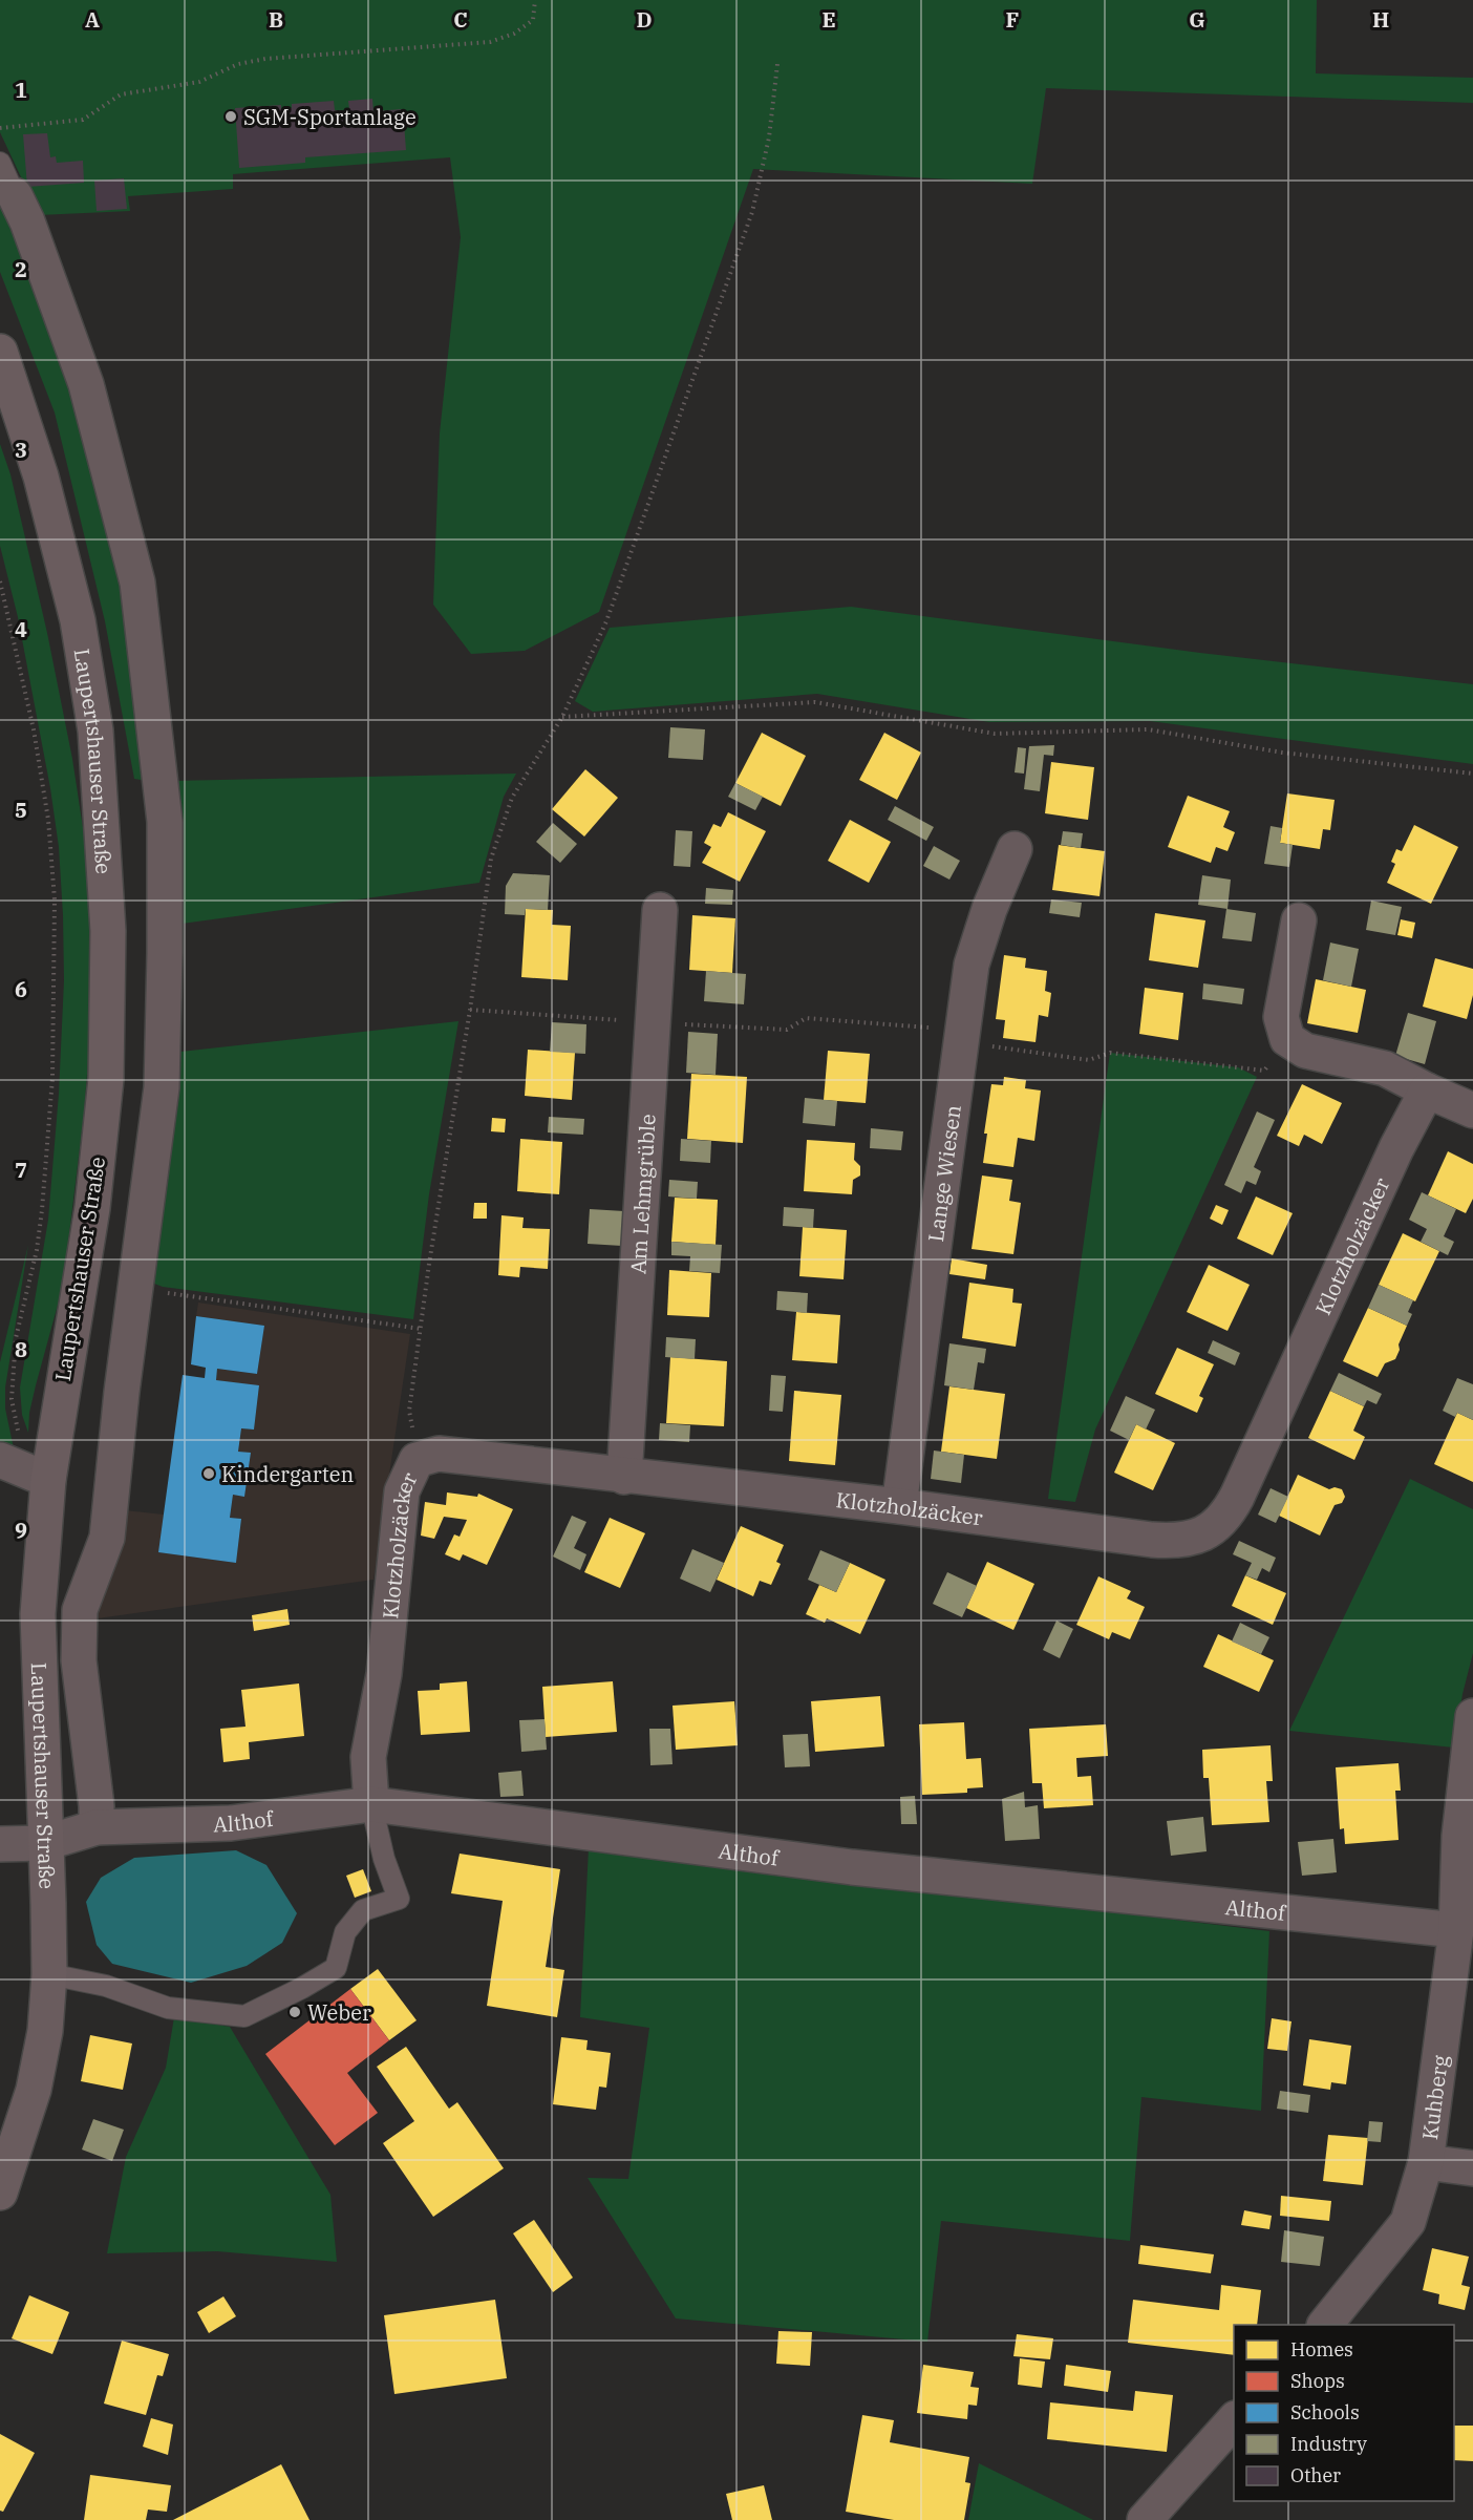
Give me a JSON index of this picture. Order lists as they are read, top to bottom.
{
  "streets": {
    "main road": ["Laupertshauser Straße"],
    "street": [
      "Lange Wiesen",
      "Am Lehmgrüble",
      "Klotzholzäcker",
      "Althof",
      "Kuhberg"
    ]
  },
  "crossings": [
    ["Laupertshauser Straße", "Althof"],
    ["Lange Wiesen", "Klotzholzäcker"],
    ["Am Lehmgrüble", "Klotzholzäcker"],
    ["Klotzholzäcker", "Althof"],
    ["Althof", "Kuhberg"]
  ],
  "places": ["SGM-Sportanlage", "Kindergarten", "Weber"],
  "legend": [
    "Homes",
    "Shops",
    "Schools",
    "Industry",
    "Other"
  ],
  "grid": {
    "columns": [
      "A",
      "B",
      "C",
      "D",
      "E",
      "F",
      "G",
      "H"
    ],
    "rows": [
      "1",
      "2",
      "3",
      "4",
      "5",
      "6",
      "7",
      "8",
      "9"
    ]
  }
}
